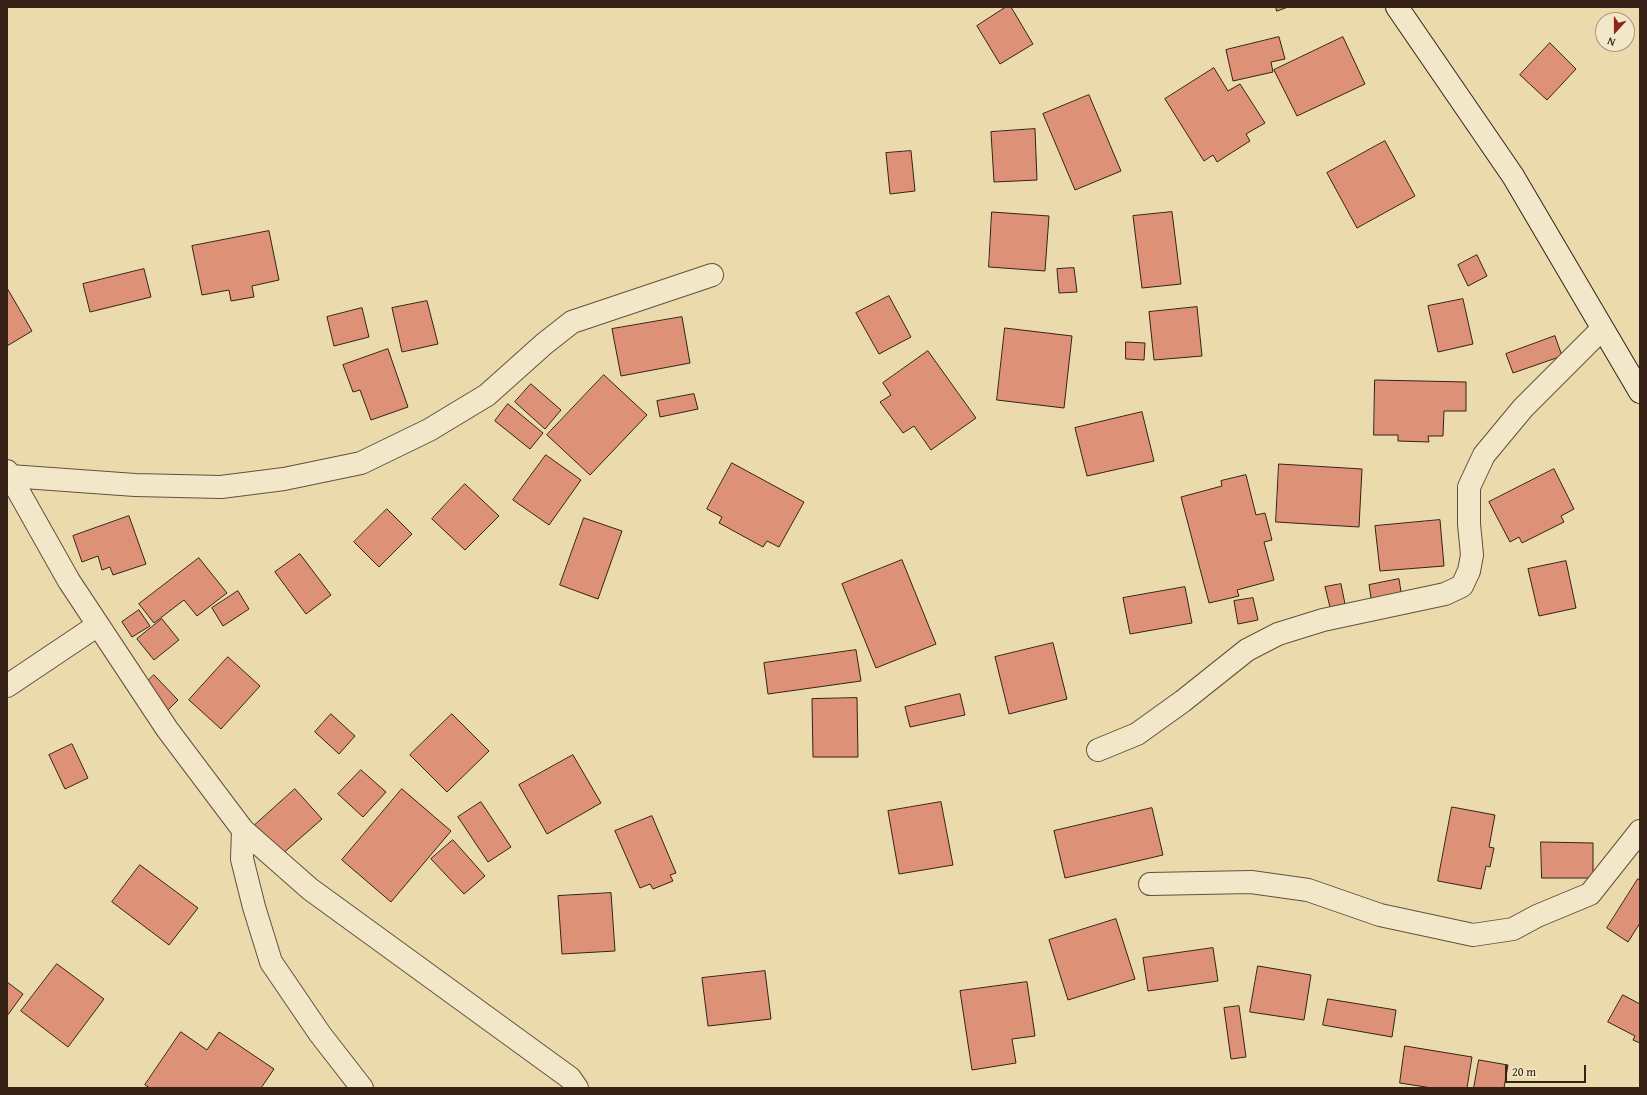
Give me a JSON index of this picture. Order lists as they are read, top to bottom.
{
  "scale_bar": "20 m",
  "north": "bottom"
}
